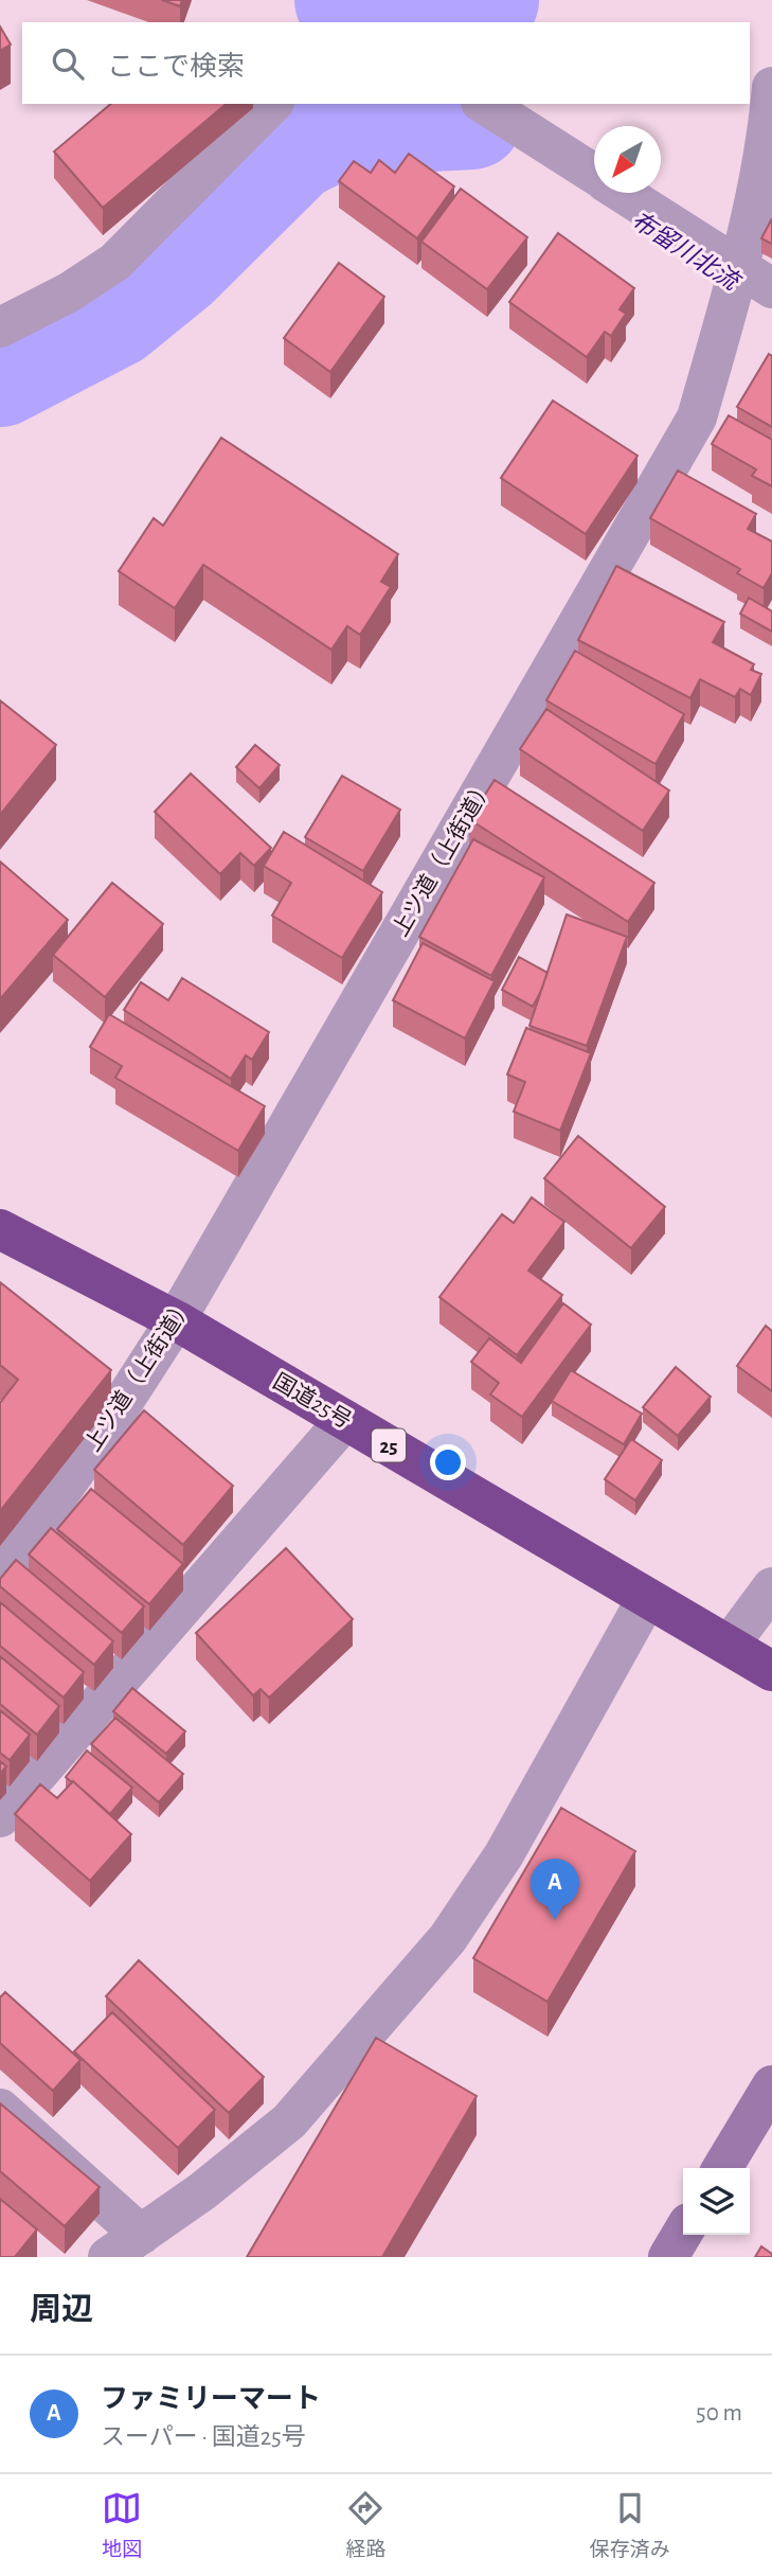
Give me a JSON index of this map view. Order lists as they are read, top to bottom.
{
  "streets": {
    "highway": ["国道25号", "25"],
    "street": ["上ツ道（上街道）"]
  },
  "crossings": [
    ["上ツ道（上街道）", "国道25号"]
  ],
  "water": ["布留川北流"],
  "north": "bottom left",
  "page": {
    "search": "ここで検索",
    "pins": "A",
    "heading": "周辺",
    "list": [
      {
        "mark": "A",
        "name": "ファミリーマート",
        "note": "スーパー · 国道25号",
        "value": "50 m"
      }
    ],
    "nav": ["地図", "経路", "保存済み"]
  }
}
